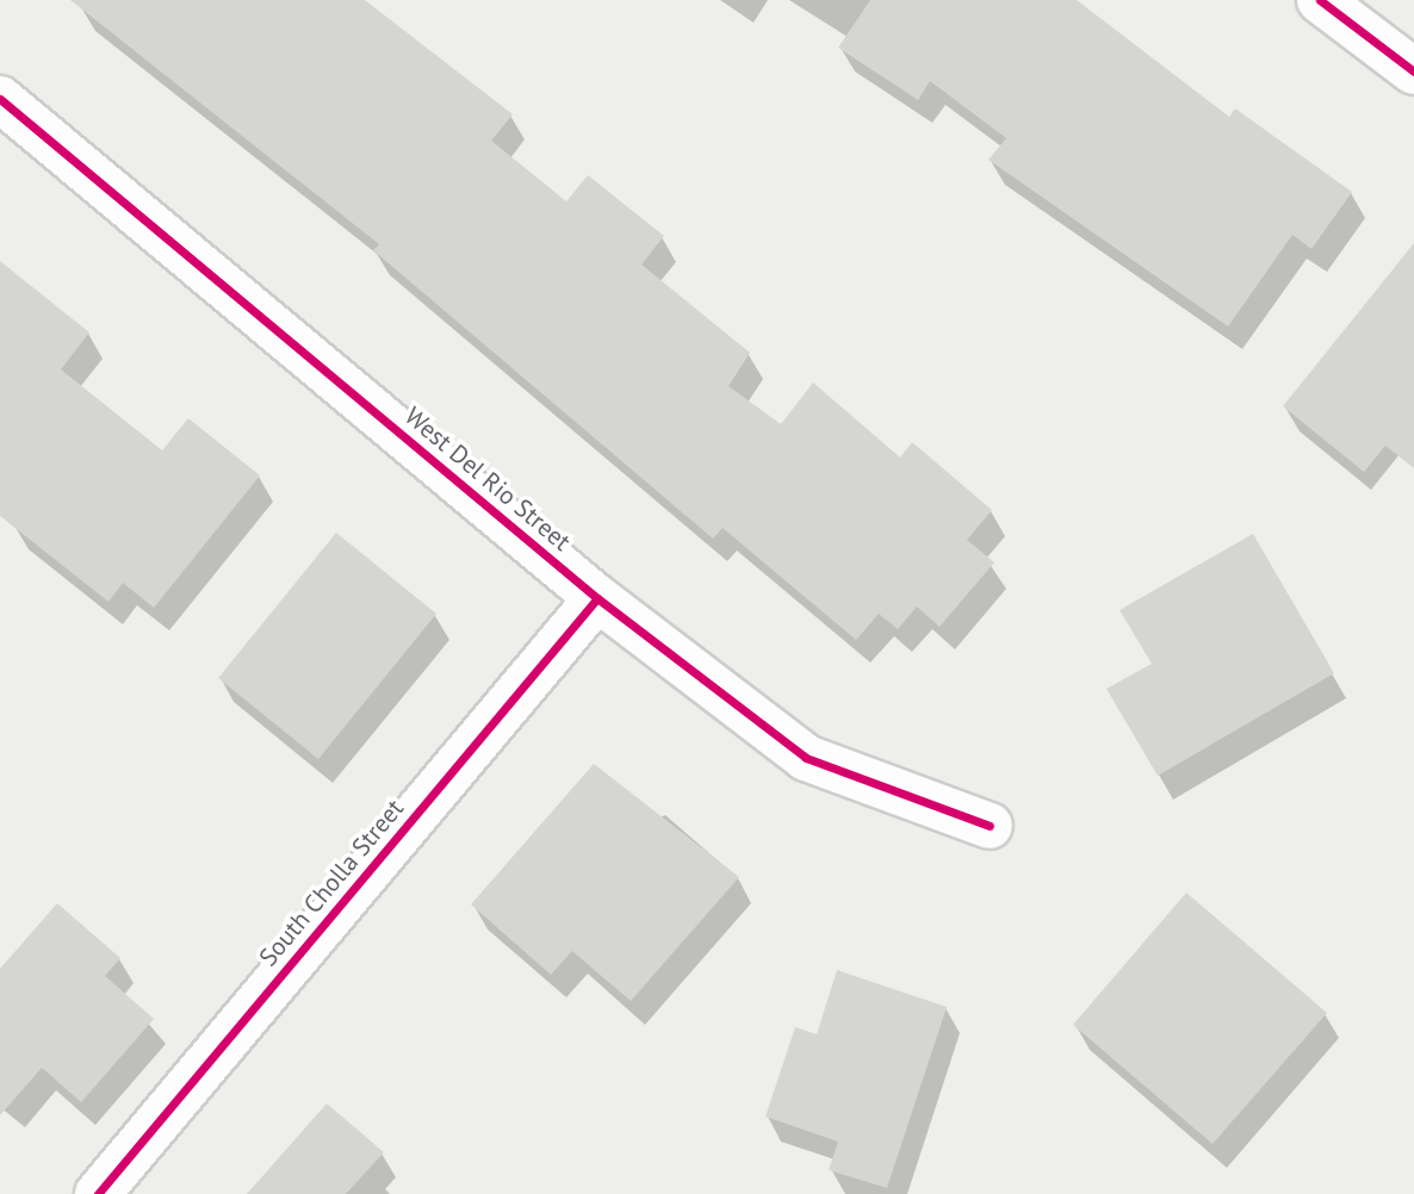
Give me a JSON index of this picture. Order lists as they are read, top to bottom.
{
  "streets": {
    "street": ["West Del Rio Street", "South Cholla Street"]
  },
  "crossings": [
    ["West Del Rio Street", "South Cholla Street"]
  ]
}
